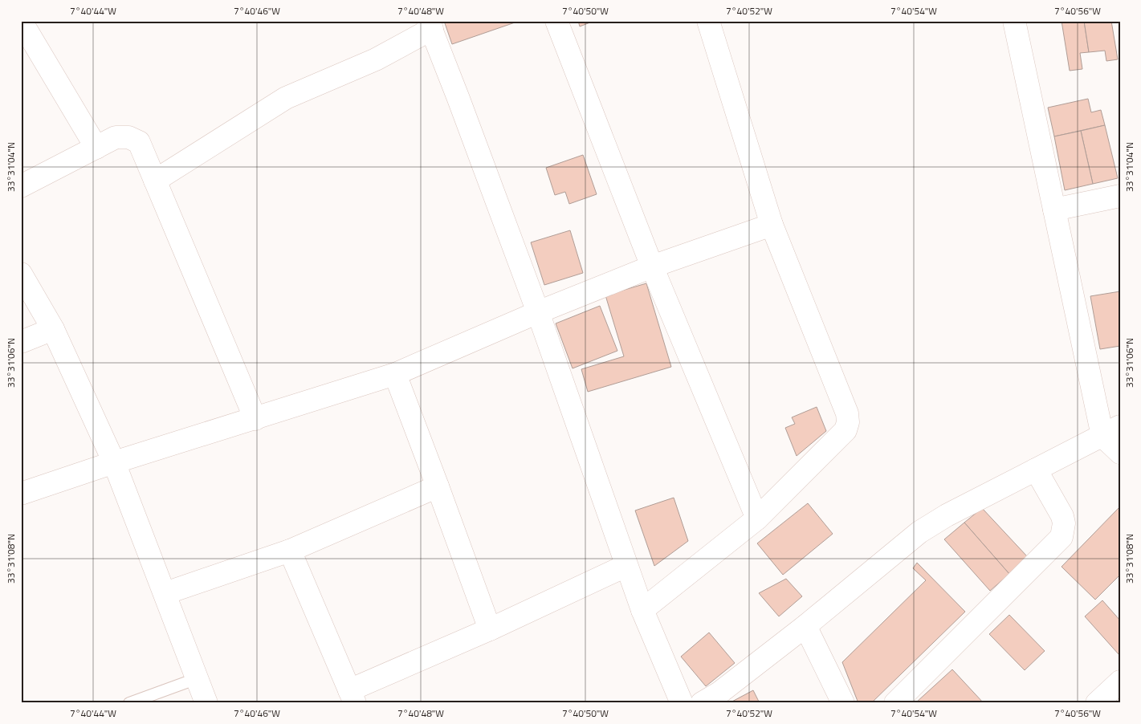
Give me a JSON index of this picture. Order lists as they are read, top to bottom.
{
  "coordinates": [
    "7°40'44\"W",
    "7°40'46\"W",
    "7°40'48\"W",
    "7°40'50\"W",
    "7°40'52\"W",
    "7°40'54\"W",
    "7°40'56\"W",
    "33°31'04\"N",
    "33°31'06\"N",
    "33°31'08\"N"
  ]
}
